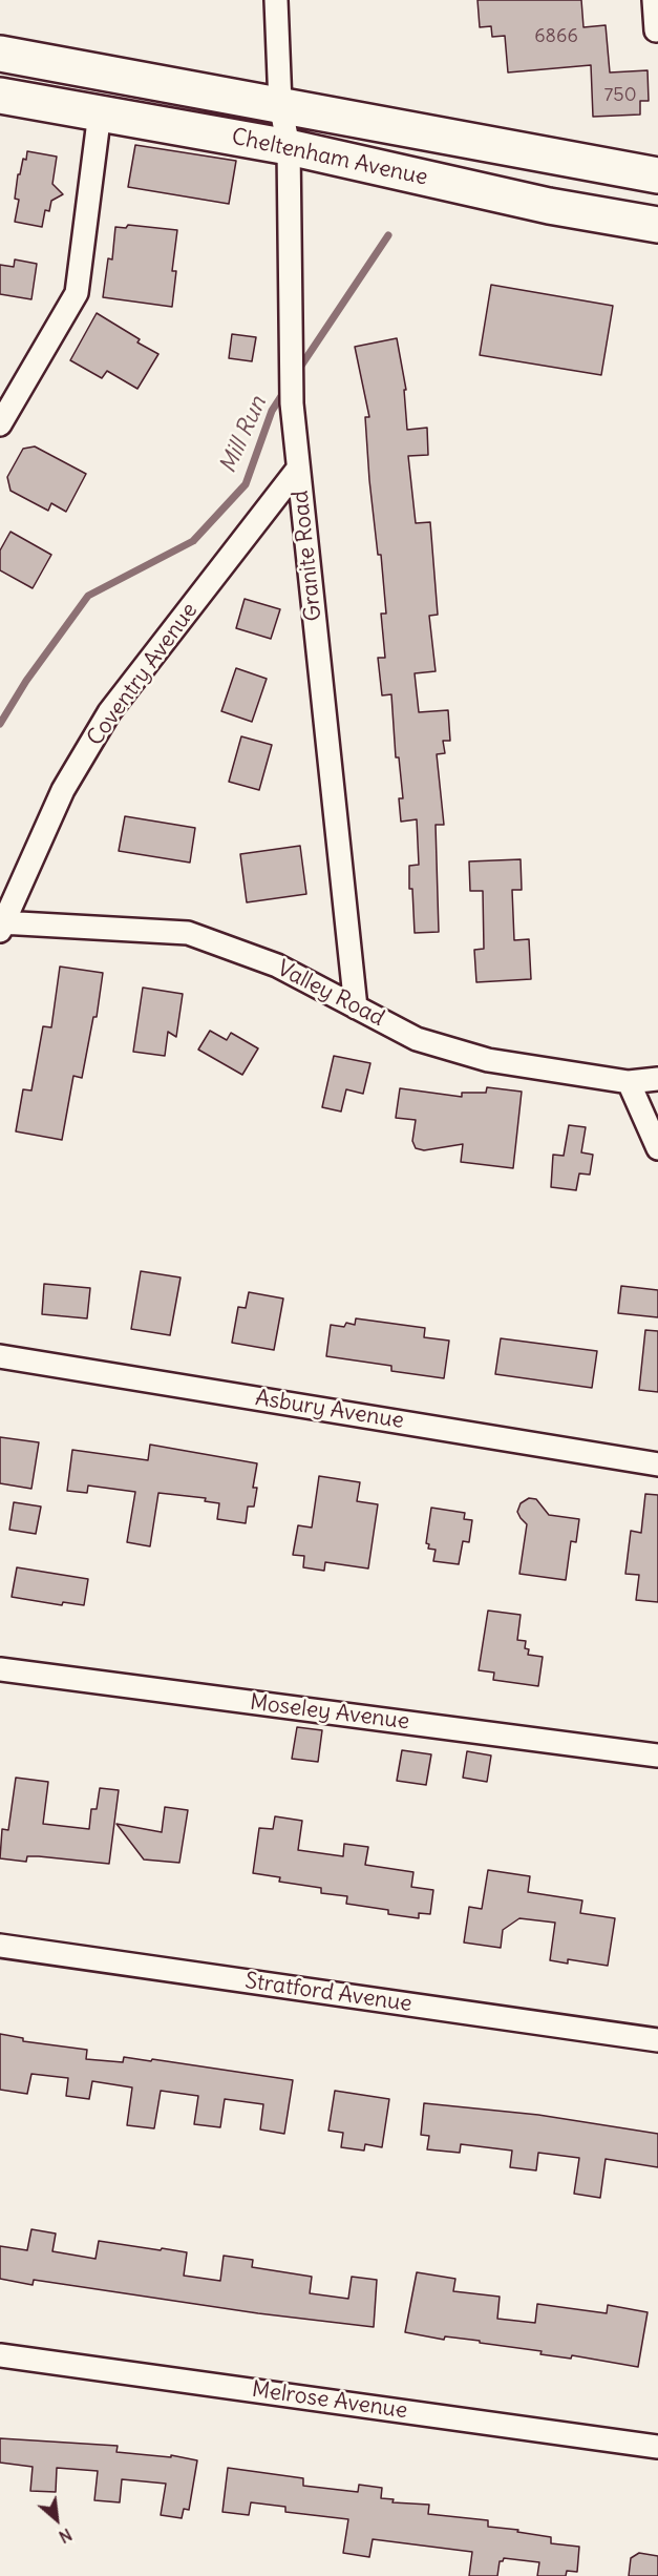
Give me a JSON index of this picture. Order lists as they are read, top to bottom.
{
  "streets": {
    "highway": ["Cheltenham Avenue"],
    "street": [
      "Granite Road",
      "Coventry Avenue",
      "Valley Road",
      "Asbury Avenue",
      "Moseley Avenue",
      "Stratford Avenue",
      "Melrose Avenue"
    ]
  },
  "crossings": [
    ["Cheltenham Avenue", "Granite Road"],
    ["Granite Road", "Coventry Avenue"],
    ["Granite Road", "Valley Road"],
    ["Coventry Avenue", "Valley Road"]
  ],
  "water": ["Mill Run"],
  "house_numbers": ["6866", "750"],
  "north": "bottom right"
}
